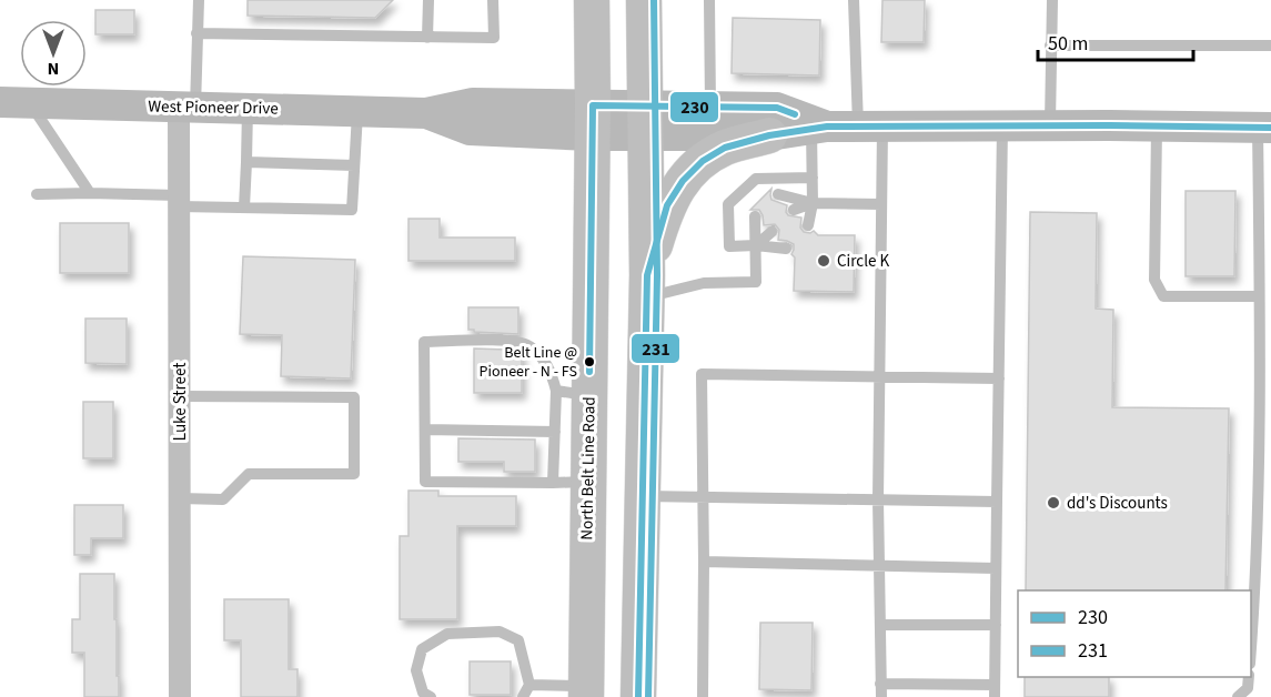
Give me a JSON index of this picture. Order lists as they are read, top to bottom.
{
  "streets": {
    "main road": ["West Pioneer Drive", "North Belt Line Road"],
    "street": ["Luke Street"]
  },
  "crossings": [
    ["West Pioneer Drive", "Luke Street"],
    ["West Pioneer Drive", "North Belt Line Road"]
  ],
  "places": ["Circle K", "Belt Line @ Pioneer - N - FS", "dd's Discounts"],
  "lines": ["transit line 231", "transit line 230"],
  "legend": ["230", "231"],
  "scale_bar": "50 m",
  "north": "bottom"
}
